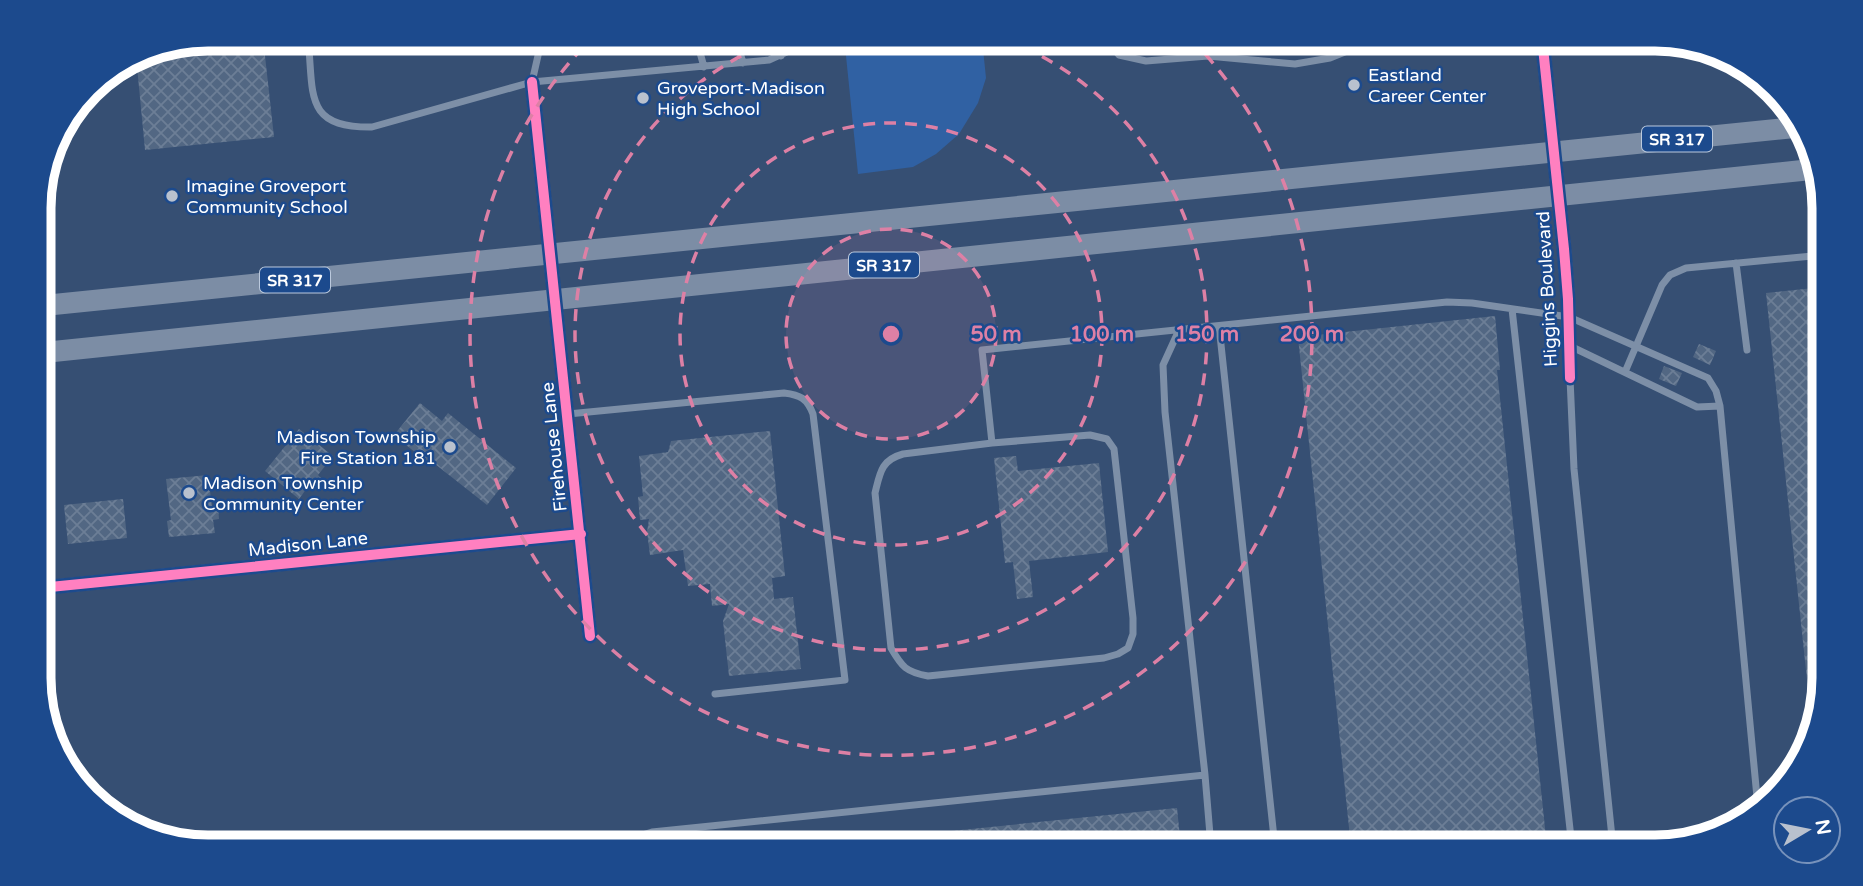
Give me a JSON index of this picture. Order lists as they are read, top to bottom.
{
  "streets": {
    "main road": ["SR 317"],
    "street": ["Higgins Boulevard", "Firehouse Lane", "Madison Lane"]
  },
  "crossings": [
    ["SR 317", "Higgins Boulevard"],
    ["SR 317", "Firehouse Lane"],
    ["Firehouse Lane", "Madison Lane"]
  ],
  "places": [
    "Eastland Career Center",
    "Groveport-Madison High School",
    "Imagine Groveport Community School",
    "Madison Township Fire Station 181",
    "Madison Township Community Center"
  ],
  "north": "right",
  "rings": [
    "50 m",
    "100 m",
    "150 m",
    "200 m"
  ]
}
